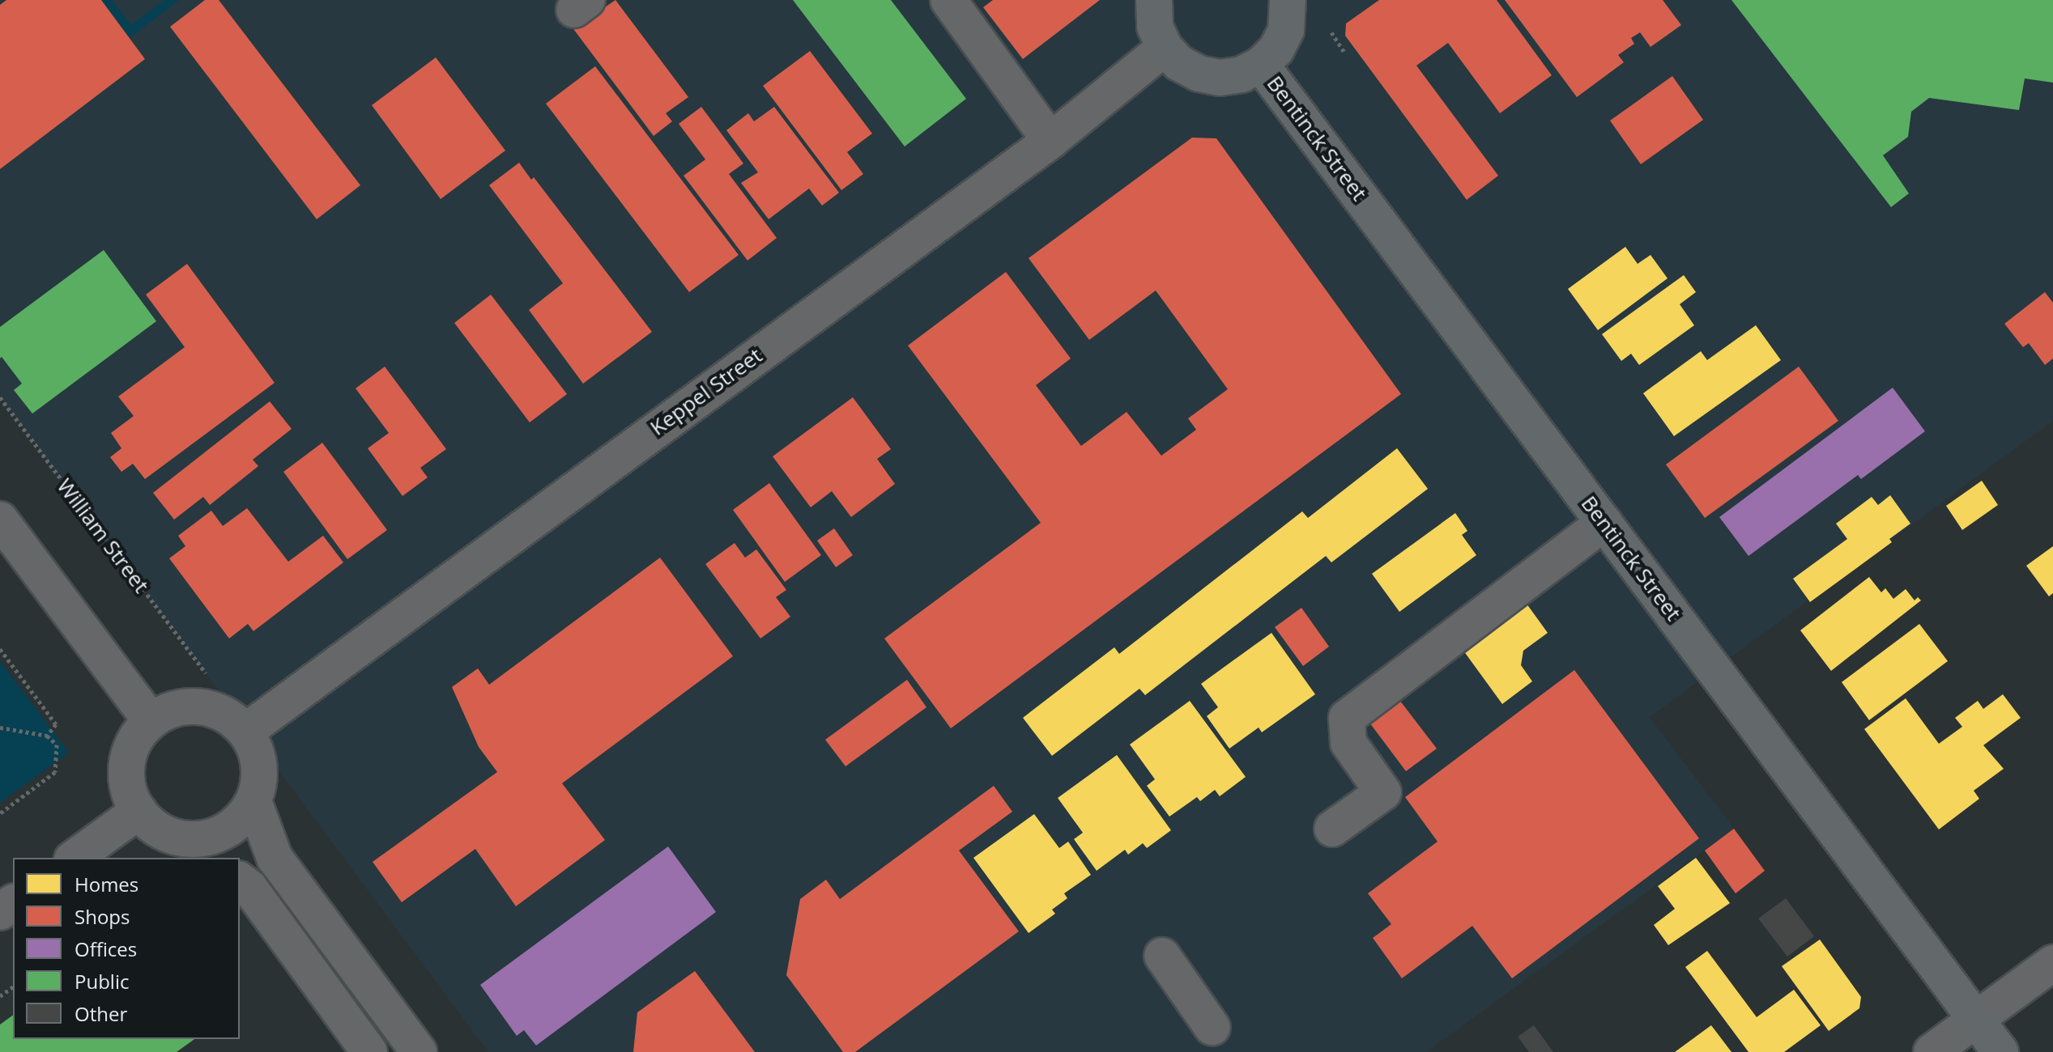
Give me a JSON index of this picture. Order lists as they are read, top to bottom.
{
  "streets": {
    "main road": ["Bentinck Street"],
    "street": ["Keppel Street"],
    "path": ["William Street"]
  },
  "legend": [
    "Homes",
    "Shops",
    "Offices",
    "Public",
    "Other"
  ]
}
